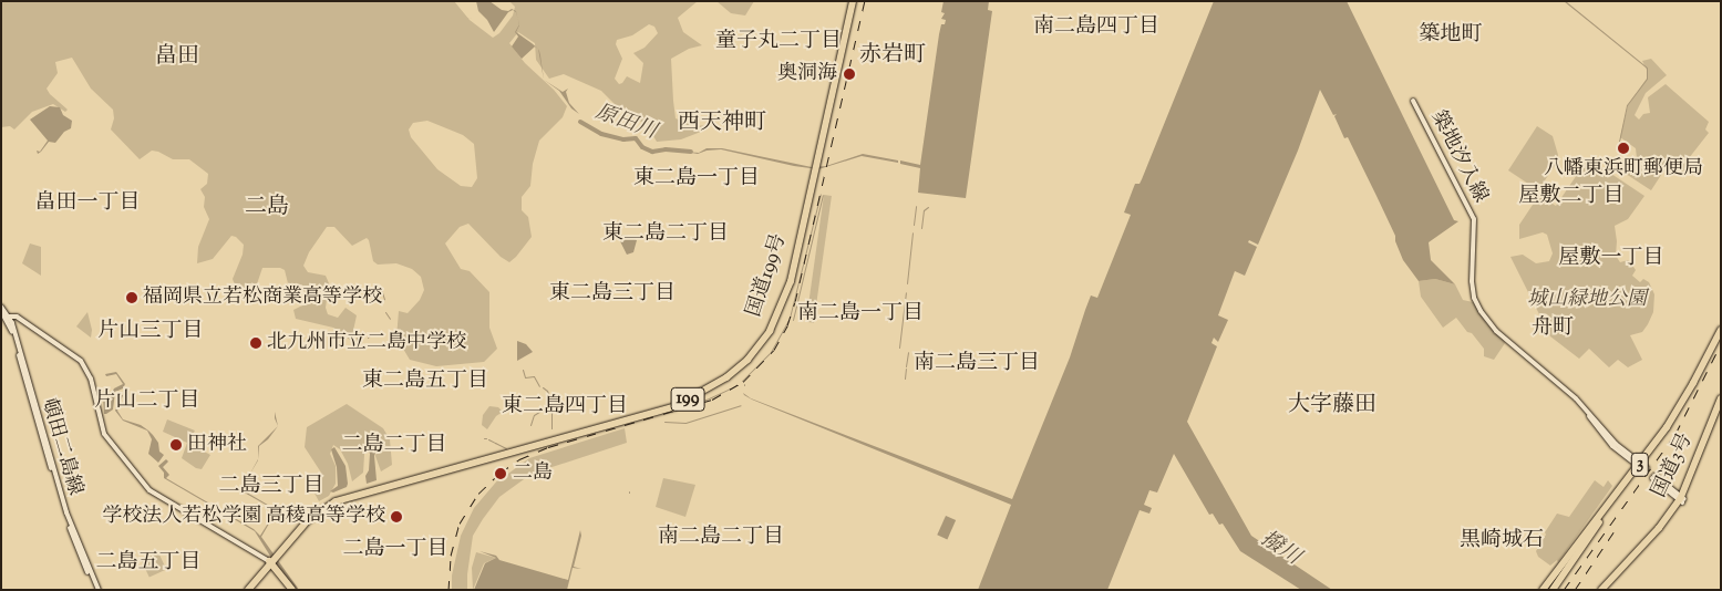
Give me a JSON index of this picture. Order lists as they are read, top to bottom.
{
  "streets": {
    "highway": [
      "国道199号",
      "199",
      "3",
      "国道3号"
    ],
    "main road": ["築地汐入線", "頓田二島線"]
  },
  "crossings": [
    ["国道199号", "199"],
    ["国道199号", "頓田二島線"],
    ["199", "頓田二島線"]
  ],
  "districts": [
    "南二島四丁目",
    "築地町",
    "童子丸二丁目",
    "赤岩町",
    "畠田",
    "西天神町",
    "東二島一丁目",
    "屋敷二丁目",
    "畠田一丁目",
    "二島",
    "東二島二丁目",
    "屋敷一丁目",
    "東二島三丁目",
    "南二島一丁目",
    "舟町",
    "片山三丁目",
    "南二島三丁目",
    "東二島五丁目",
    "片山二丁目",
    "大字藤田",
    "東二島四丁目",
    "二島二丁目",
    "二島三丁目",
    "南二島二丁目",
    "黒崎城石",
    "二島一丁目",
    "二島五丁目"
  ],
  "water": ["原田川", "撥川"],
  "parks": ["城山緑地公園"],
  "places": [
    "奥洞海",
    "八幡東浜町郵便局",
    "福岡県立若松商業高等学校",
    "北九州市立二島中学校",
    "田神社",
    "二島",
    "学校法人若松学園 高稜高等学校"
  ]
}
